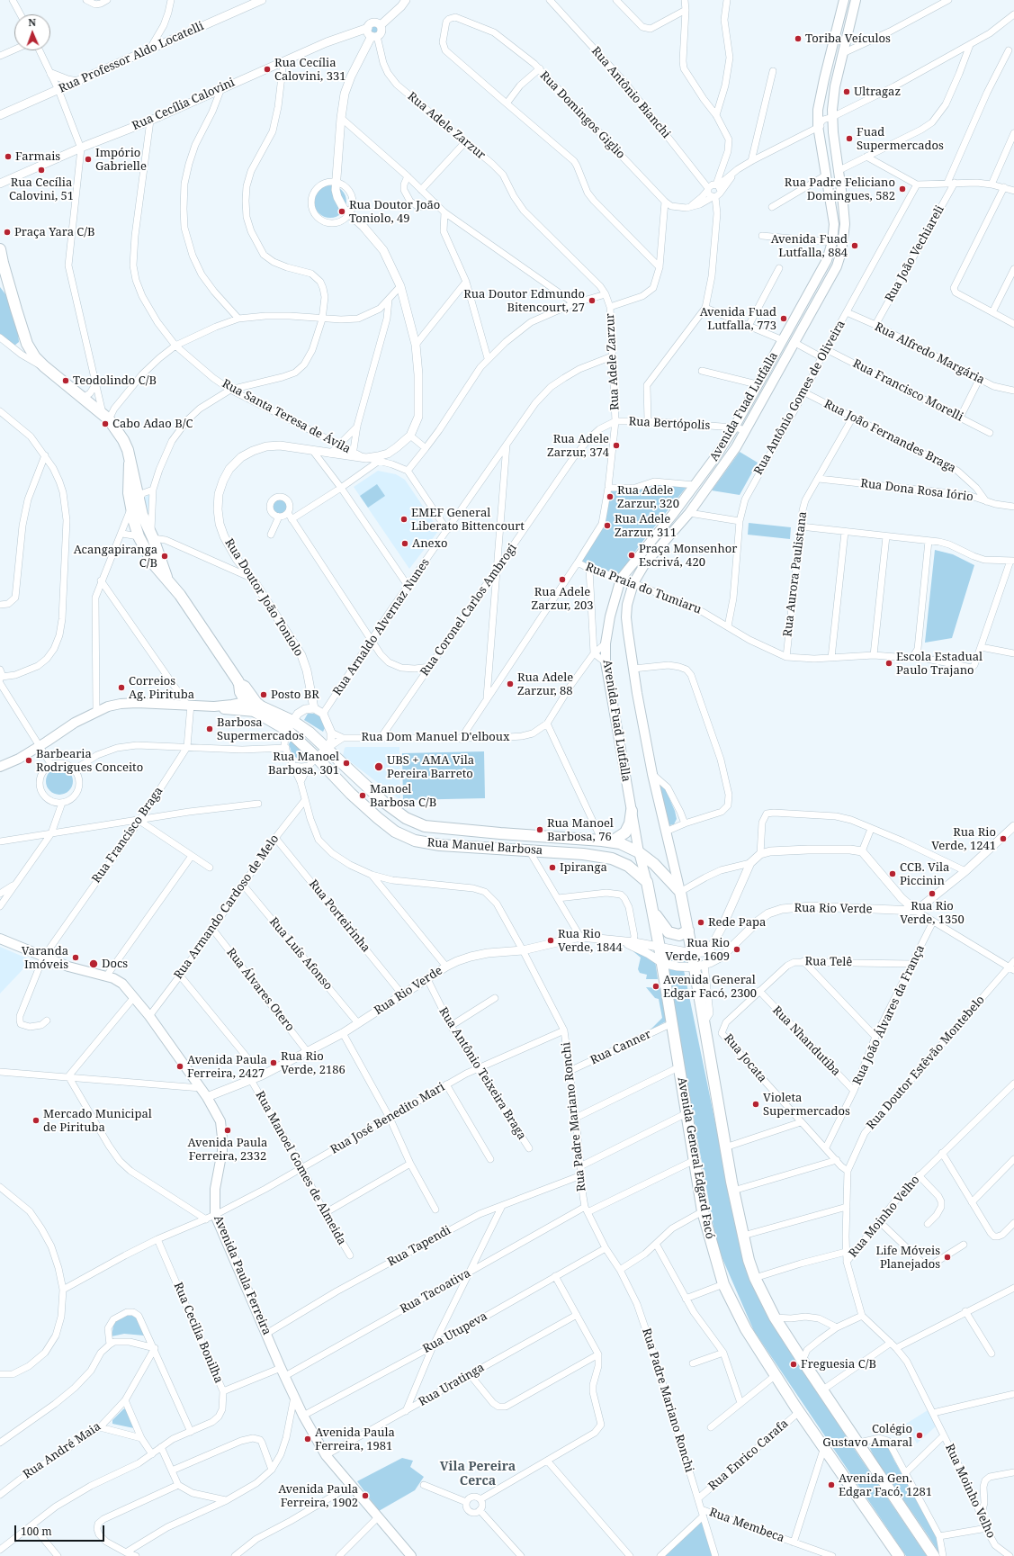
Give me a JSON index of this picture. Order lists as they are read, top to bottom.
{
  "streets": {
    "main road": [
      "Avenida Fuad Lutfalla",
      "Rua Manuel Barbosa",
      "Avenida General Edgard Facó",
      "Avenida Paula Ferreira"
    ],
    "street": [
      "Rua Professor Aldo Locatelli",
      "Rua Antônio Bianchi",
      "Rua Cecília Calovini",
      "Rua Domingos Giglio",
      "Rua Adele Zarzur",
      "Rua João Vechiareli",
      "Rua Alfredo Margária",
      "Rua Francisco Morelli",
      "Rua Antônio Gomes de Oliveira",
      "Rua Santa Teresa de Ávila",
      "Rua Bertópolis",
      "Rua João Fernandes Braga",
      "Rua Dona Rosa Iório",
      "Rua Aurora Paulistana",
      "Rua Praia do Tumiaru",
      "Rua Doutor João Toniolo",
      "Rua Coronel Carlos Ambrogi",
      "Rua Arnaldo Alvernaz Nunes",
      "Rua Dom Manuel D'elboux",
      "Rua Francisco Braga",
      "Rua Armando Cardoso de Melo",
      "Rua Rio Verde",
      "Rua Porteirinha",
      "Rua Luís Afonso",
      "Rua Telê",
      "Rua Álvares Otero",
      "Rua João Álvares da França",
      "Rua Nhandutiba",
      "Rua Canner",
      "Rua Jocata",
      "Rua Doutor Estêvão Montebelo",
      "Rua Antônio Teixeira Braga",
      "Rua Padre Mariano Ronchi",
      "Rua José Benedito Mari",
      "Rua Manoel Gomes de Almeida",
      "Rua Moinho Velho",
      "Rua Tapendi",
      "Rua Tacoativa",
      "Rua Cecilia Bonilha",
      "Rua Utupeva",
      "Rua Uratinga",
      "Rua André Maia",
      "Rua Enrico Carafa",
      "Rua Membeca"
    ]
  },
  "crossings": [
    ["Rua Cecília Calovini", "Rua Adele Zarzur"],
    ["Rua Cecília Calovini", "Rua Santa Teresa de Ávila"],
    ["Rua Cecília Calovini", "Rua Doutor João Toniolo"],
    ["Rua Adele Zarzur", "Rua Bertópolis"],
    ["Rua Adele Zarzur", "Rua Praia do Tumiaru"],
    ["Rua Adele Zarzur", "Rua Doutor João Toniolo"],
    ["Rua Adele Zarzur", "Rua Coronel Carlos Ambrogi"],
    ["Rua Adele Zarzur", "Rua Arnaldo Alvernaz Nunes"],
    ["Rua Adele Zarzur", "Rua Dom Manuel D'elboux"],
    ["Rua João Vechiareli", "Rua Alfredo Margária"],
    ["Rua Alfredo Margária", "Rua Antônio Gomes de Oliveira"],
    ["Rua Francisco Morelli", "Rua Antônio Gomes de Oliveira"],
    ["Rua Antônio Gomes de Oliveira", "Rua João Fernandes Braga"],
    ["Rua Antônio Gomes de Oliveira", "Rua Praia do Tumiaru"],
    ["Avenida Fuad Lutfalla", "Rua Bertópolis"],
    ["Avenida Fuad Lutfalla", "Rua Praia do Tumiaru"],
    ["Avenida Fuad Lutfalla", "Rua Manuel Barbosa"],
    ["Avenida Fuad Lutfalla", "Avenida General Edgard Facó"],
    ["Rua Santa Teresa de Ávila", "Rua Doutor João Toniolo"],
    ["Rua Bertópolis", "Rua Coronel Carlos Ambrogi"],
    ["Rua João Fernandes Braga", "Rua Dona Rosa Iório"],
    ["Rua João Fernandes Braga", "Rua Aurora Paulistana"],
    ["Rua Dona Rosa Iório", "Rua Aurora Paulistana"],
    ["Rua Aurora Paulistana", "Rua Praia do Tumiaru"],
    ["Rua Coronel Carlos Ambrogi", "Rua Dom Manuel D'elboux"],
    ["Rua Francisco Braga", "Avenida Paula Ferreira"],
    ["Rua Manuel Barbosa", "Rua Padre Mariano Ronchi"],
    ["Rua Manuel Barbosa", "Avenida General Edgard Facó"],
    ["Rua Armando Cardoso de Melo", "Rua Porteirinha"],
    ["Rua Armando Cardoso de Melo", "Rua Luís Afonso"],
    ["Rua Armando Cardoso de Melo", "Rua Álvares Otero"],
    ["Rua Armando Cardoso de Melo", "Rua Padre Mariano Ronchi"],
    ["Rua Armando Cardoso de Melo", "Avenida Paula Ferreira"],
    ["Rua Rio Verde", "Rua Porteirinha"],
    ["Rua Rio Verde", "Rua Luís Afonso"],
    ["Rua Rio Verde", "Rua Álvares Otero"],
    ["Rua Rio Verde", "Rua Antônio Teixeira Braga"],
    ["Rua Rio Verde", "Rua Padre Mariano Ronchi"],
    ["Rua Rio Verde", "Avenida General Edgard Facó"],
    ["Rua Rio Verde", "Rua Manoel Gomes de Almeida"],
    ["Rua Rio Verde", "Avenida Paula Ferreira"],
    ["Rua Telê", "Rua João Álvares da França"],
    ["Rua Telê", "Rua Nhandutiba"],
    ["Rua Telê", "Rua Jocata"],
    ["Rua João Álvares da França", "Rua Nhandutiba"],
    ["Rua João Álvares da França", "Rua Jocata"],
    ["Rua Canner", "Rua Padre Mariano Ronchi"],
    ["Rua Canner", "Avenida General Edgard Facó"],
    ["Rua Jocata", "Rua Doutor Estêvão Montebelo"],
    ["Rua Antônio Teixeira Braga", "Rua José Benedito Mari"],
    ["Rua Padre Mariano Ronchi", "Rua José Benedito Mari"],
    ["Rua Padre Mariano Ronchi", "Rua Tapendi"],
    ["Rua Padre Mariano Ronchi", "Rua Tacoativa"],
    ["Rua Padre Mariano Ronchi", "Rua Utupeva"],
    ["Rua Padre Mariano Ronchi", "Rua Enrico Carafa"],
    ["Rua Padre Mariano Ronchi", "Rua Membeca"],
    ["Rua José Benedito Mari", "Rua Manoel Gomes de Almeida"],
    ["Rua José Benedito Mari", "Avenida Paula Ferreira"],
    ["Rua José Benedito Mari", "Rua Cecilia Bonilha"],
    ["Avenida General Edgard Facó", "Rua Tacoativa"],
    ["Avenida General Edgard Facó", "Rua Enrico Carafa"],
    ["Rua Tapendi", "Avenida Paula Ferreira"],
    ["Avenida Paula Ferreira", "Rua Tacoativa"],
    ["Avenida Paula Ferreira", "Rua Utupeva"],
    ["Avenida Paula Ferreira", "Rua Uratinga"],
    ["Rua Tacoativa", "Rua Cecilia Bonilha"]
  ],
  "districts": ["Vila Pereira Cerca"],
  "places": [
    "Toriba Veículos",
    "Rua Cecília Calovini, 331",
    "Ultragaz",
    "Fuad Supermercados",
    "Farmais",
    "Impório Gabrielle",
    "Rua Cecília Calovini, 51",
    "Rua Padre Feliciano Domingues, 582",
    "Rua Doutor João Toniolo, 49",
    "Praça Yara C/B",
    "Avenida Fuad Lutfalla, 884",
    "Rua Doutor Edmundo Bitencourt, 27",
    "Avenida Fuad Lutfalla, 773",
    "Teodolindo C/B",
    "Cabo Adao B/C",
    "Rua Adele Zarzur, 374",
    "Rua Adele Zarzur, 320",
    "EMEF General Liberato Bittencourt",
    "Rua Adele Zarzur, 311",
    "Anexo",
    "Praça Monsenhor Escrivá, 420",
    "Acangapiranga C/B",
    "Rua Adele Zarzur, 203",
    "Escola Estadual Paulo Trajano",
    "Rua Adele Zarzur, 88",
    "Correios Ag. Pirituba",
    "Posto BR",
    "Barbosa Supermercados",
    "Barbearia Rodrigues Conceito",
    "Rua Manoel Barbosa, 301",
    "UBS + AMA Vila Pereira Barreto",
    "Manoel Barbosa C/B",
    "Rua Manoel Barbosa, 76",
    "Rua Rio Verde, 1241",
    "Ipiranga",
    "CCB. Vila Piccinin",
    "Rua Rio Verde, 1350",
    "Rede Papa",
    "Rua Rio Verde, 1844",
    "Rua Rio Verde, 1609",
    "Varanda Imóveis",
    "Docs",
    "Avenida General Edgar Facó, 2300",
    "Rua Rio Verde, 2186",
    "Avenida Paula Ferreira, 2427",
    "Violeta Supermercados",
    "Mercado Municipal de Pirituba",
    "Avenida Paula Ferreira, 2332",
    "Life Móveis Planejados",
    "Freguesia C/B",
    "Colégio Gustavo Amaral",
    "Avenida Paula Ferreira, 1981",
    "Avenida Gen. Edgar Facó, 1281",
    "Avenida Paula Ferreira, 1902"
  ],
  "scale_bar": "100 m",
  "north": "top"
}
